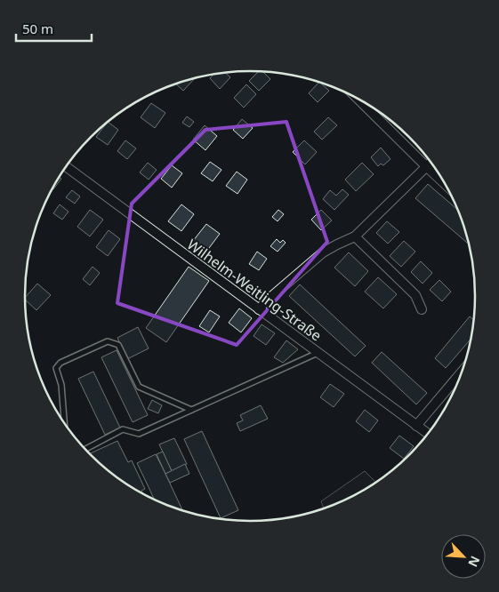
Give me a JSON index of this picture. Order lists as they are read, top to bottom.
{
  "streets": {
    "street": ["Wilhelm-Weitling-Straße"]
  },
  "scale_bar": "50 m",
  "north": "bottom right"
}
